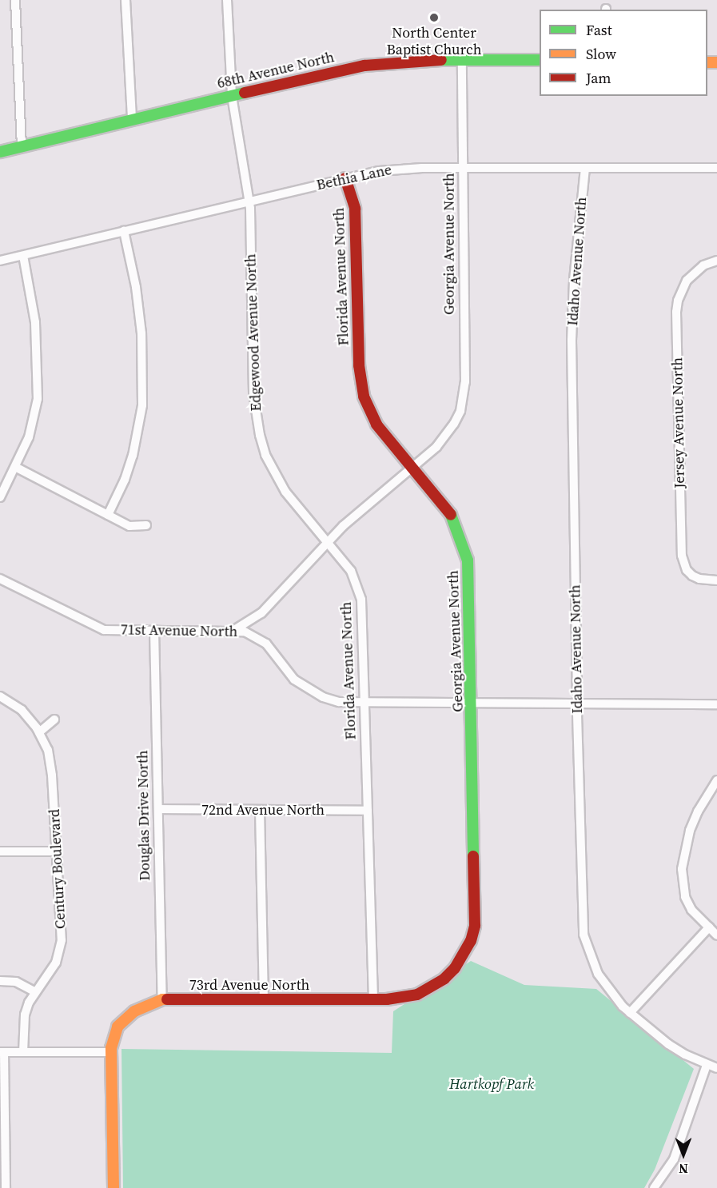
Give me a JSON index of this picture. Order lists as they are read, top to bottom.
{
  "streets": {
    "street": [
      "68th Avenue North",
      "Bethia Lane",
      "Georgia Avenue North",
      "Idaho Avenue North",
      "Florida Avenue North",
      "Edgewood Avenue North",
      "Jersey Avenue North",
      "71st Avenue North",
      "72nd Avenue North",
      "Douglas Drive North",
      "Century Boulevard",
      "73rd Avenue North"
    ]
  },
  "crossings": [
    ["68th Avenue North", "Georgia Avenue North"],
    ["68th Avenue North", "Edgewood Avenue North"],
    ["Bethia Lane", "Georgia Avenue North"],
    ["Bethia Lane", "Idaho Avenue North"],
    ["Bethia Lane", "Florida Avenue North"],
    ["Bethia Lane", "Edgewood Avenue North"],
    ["Georgia Avenue North", "Florida Avenue North"],
    ["Georgia Avenue North", "71st Avenue North"],
    ["Georgia Avenue North", "73rd Avenue North"],
    ["Idaho Avenue North", "71st Avenue North"],
    ["Florida Avenue North", "Edgewood Avenue North"],
    ["Florida Avenue North", "71st Avenue North"],
    ["Florida Avenue North", "72nd Avenue North"],
    ["Florida Avenue North", "73rd Avenue North"],
    ["71st Avenue North", "Douglas Drive North"],
    ["72nd Avenue North", "Douglas Drive North"],
    ["Douglas Drive North", "73rd Avenue North"]
  ],
  "parks": ["Hartkopf Park"],
  "places": ["North Center Baptist Church"],
  "legend": ["Fast", "Slow", "Jam"],
  "north": "bottom"
}
